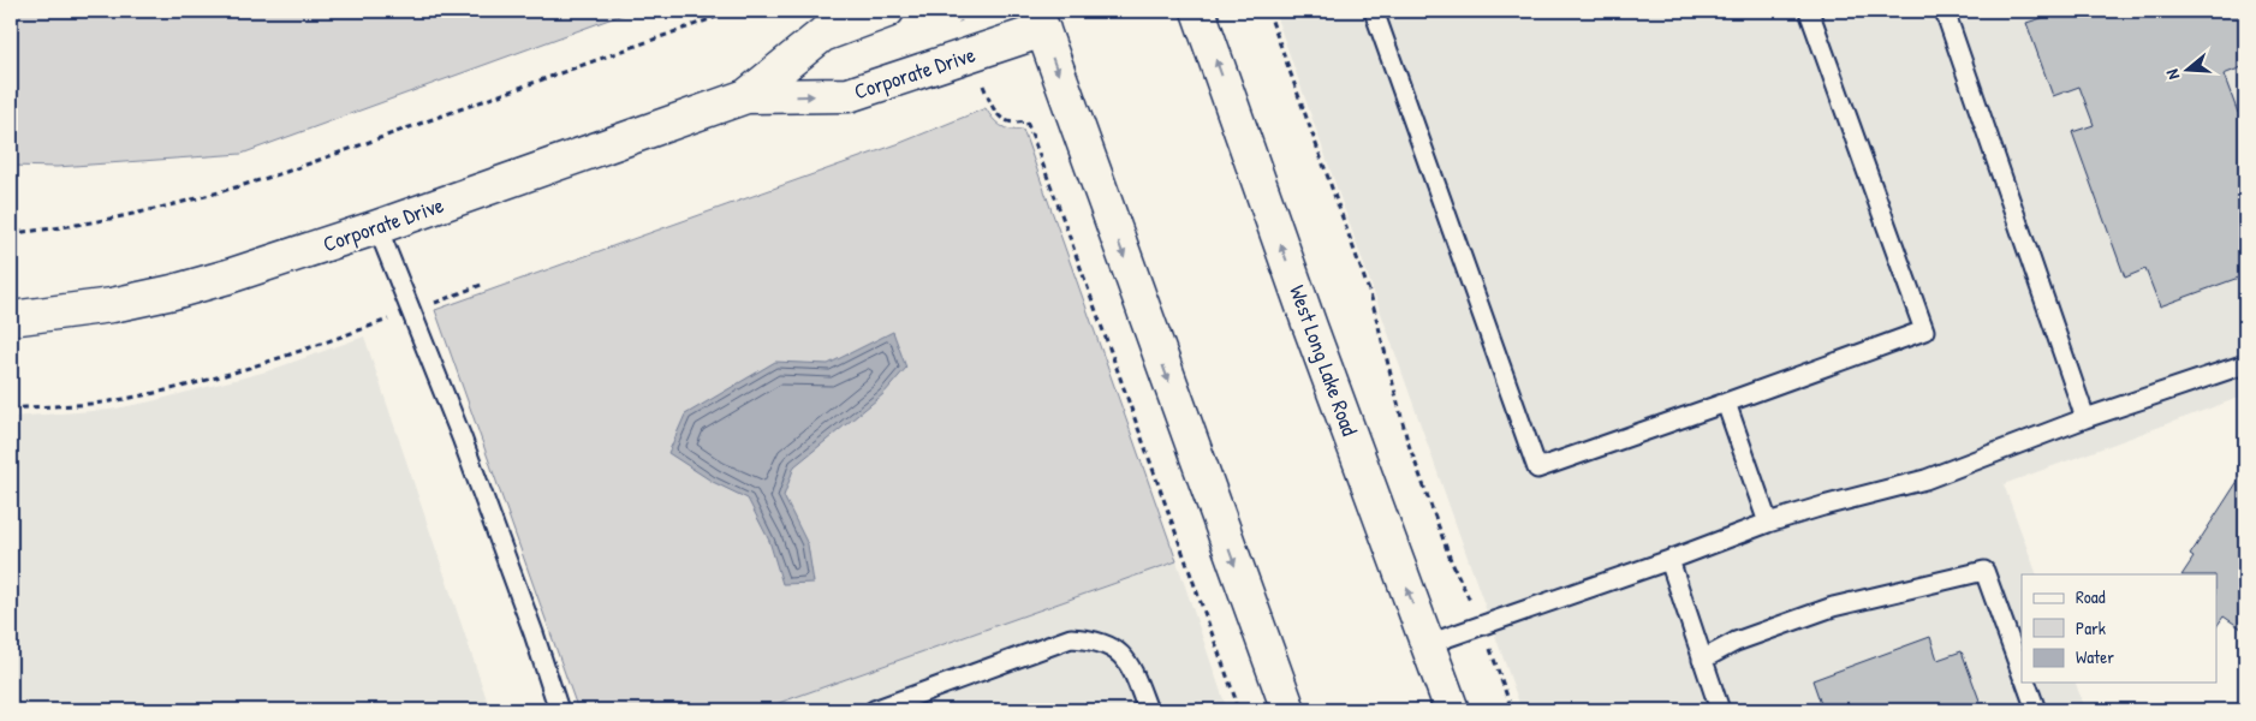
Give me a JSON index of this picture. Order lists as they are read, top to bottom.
{
  "streets": {
    "main road": ["Corporate Drive", "West Long Lake Road"]
  },
  "legend": ["Road", "Park", "Water"],
  "north": "left"
}
